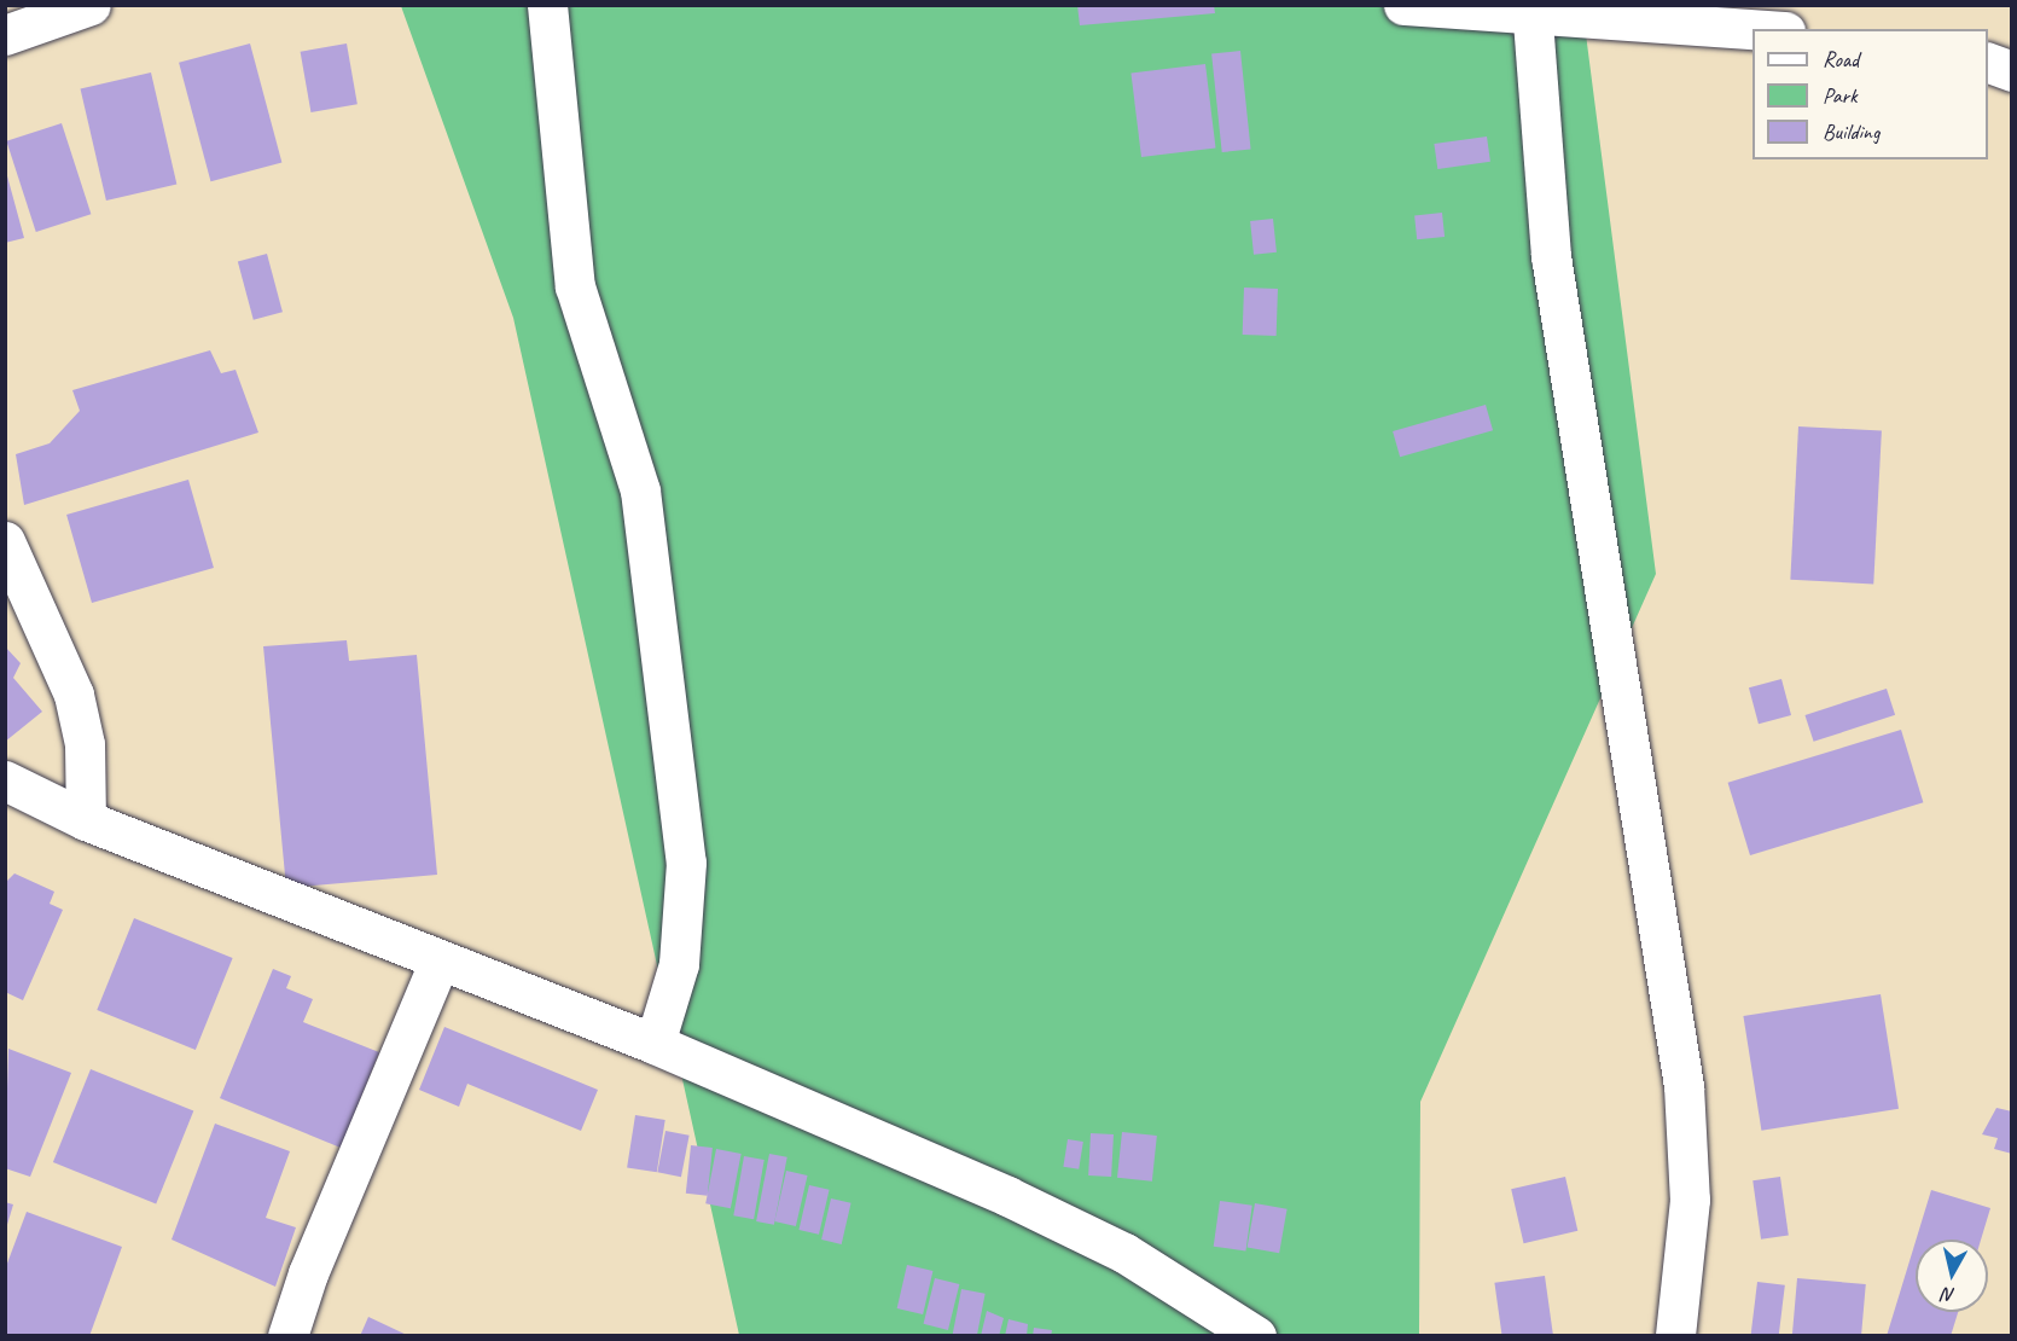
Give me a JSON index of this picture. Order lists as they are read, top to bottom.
{
  "legend": ["Road", "Park", "Building"],
  "north": "bottom"
}
